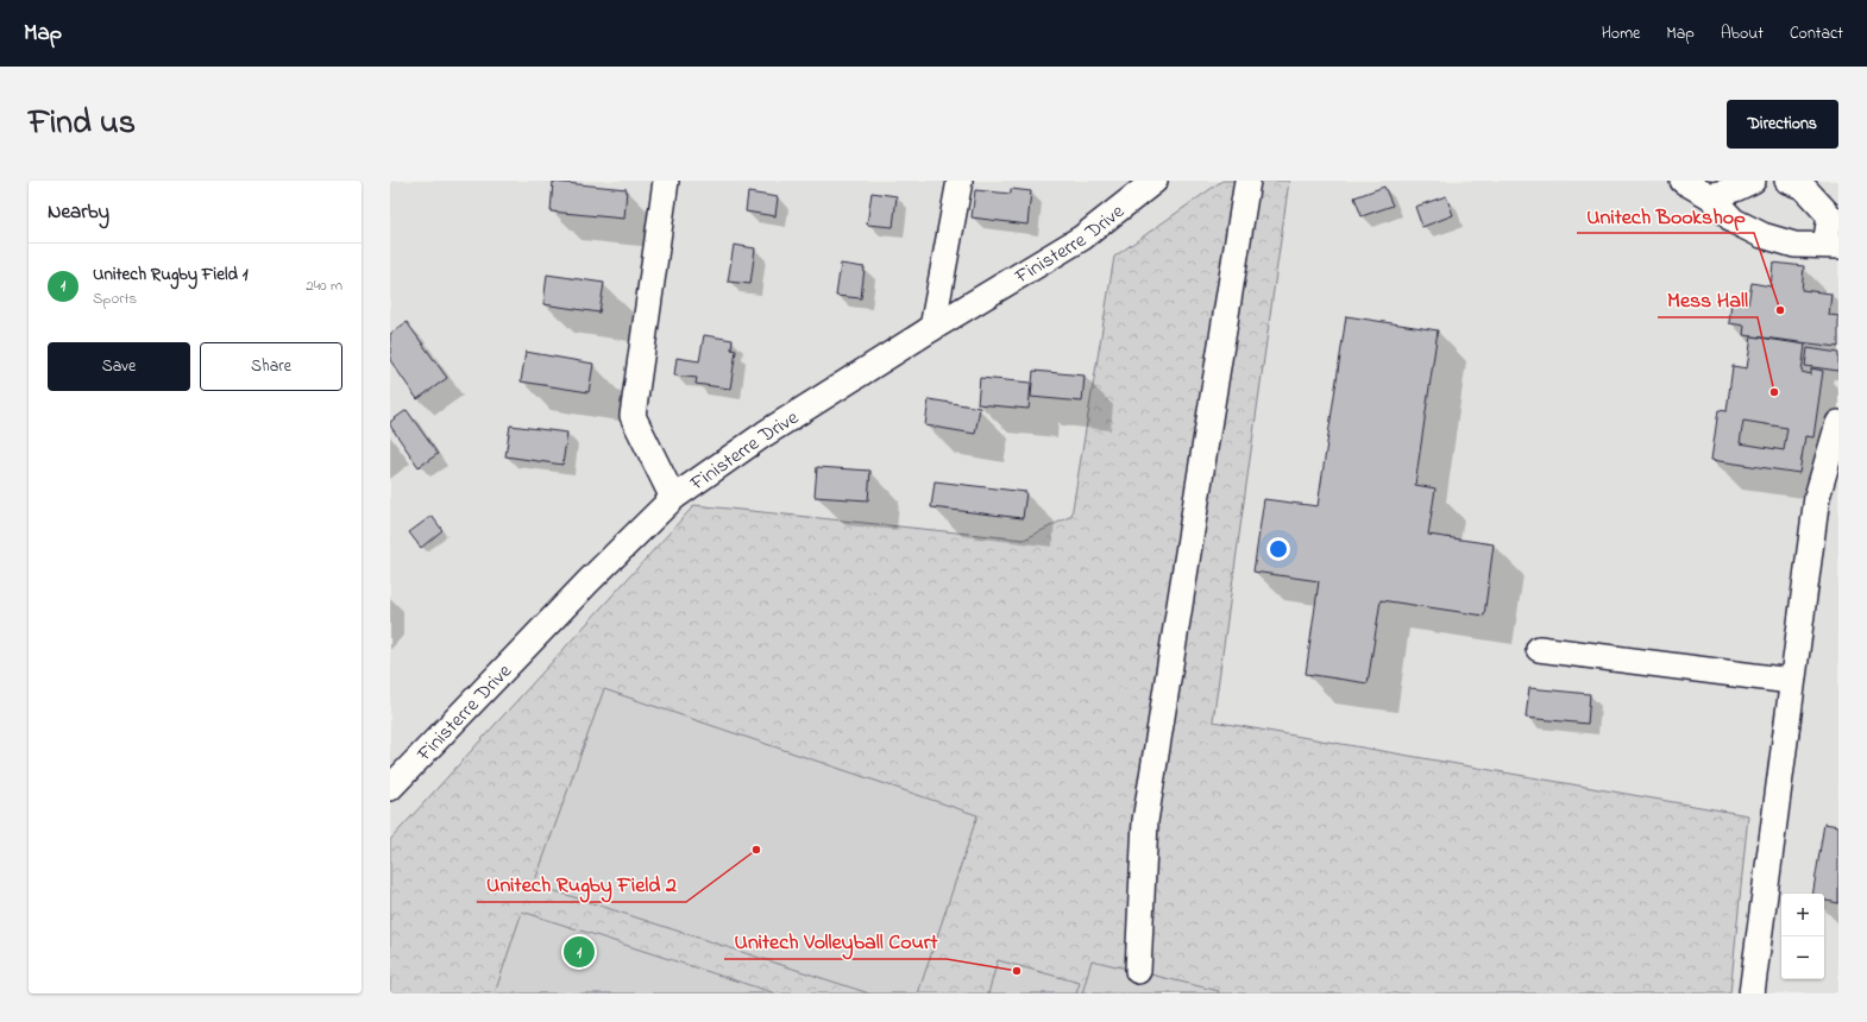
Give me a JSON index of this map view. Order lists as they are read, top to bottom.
{
  "streets": {
    "street": ["Finisterre Drive"]
  },
  "places": [
    "Unitech Bookshop",
    "Mess Hall",
    "Unitech Rugby Field 2",
    "Unitech Volleyball Court"
  ],
  "page": {
    "header": "Map",
    "nav": [
      "Home",
      "Map",
      "About",
      "Contact"
    ],
    "title": "Find us",
    "buttons": [
      "Directions",
      ["Save", "Share"]
    ],
    "heading": "Nearby",
    "list": [
      {
        "mark": "1",
        "name": "Unitech Rugby Field 1",
        "note": "Sports",
        "value": "240 m"
      }
    ],
    "map_buttons": ["+", "−"],
    "pins": "1"
  }
}
